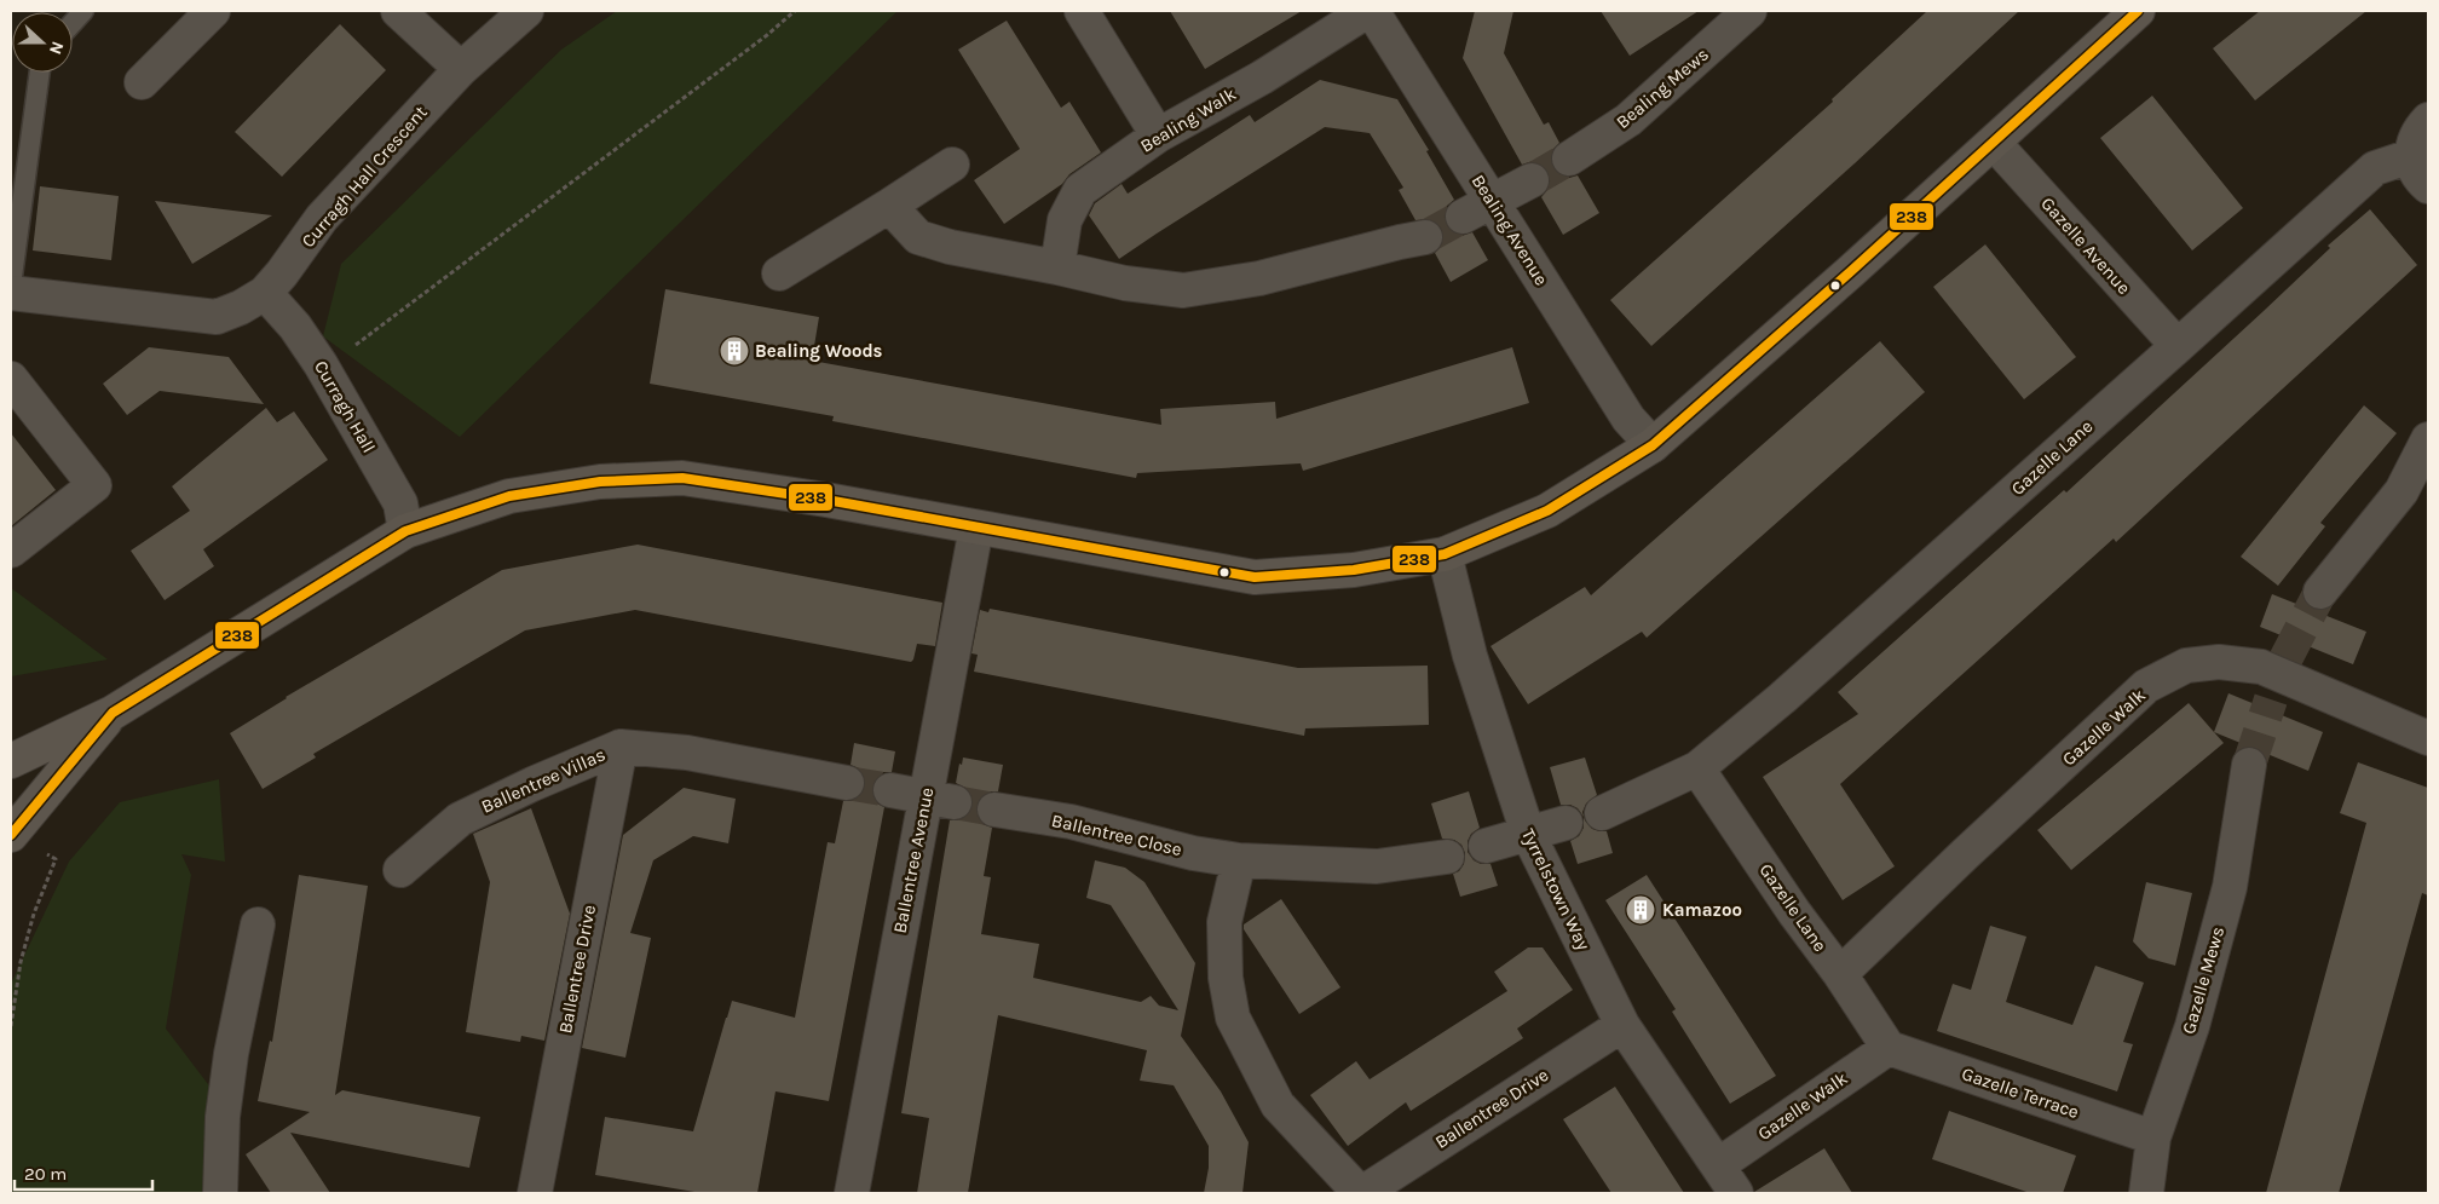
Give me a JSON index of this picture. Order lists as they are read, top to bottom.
{
  "streets": {
    "street": [
      "Bealing Mews",
      "Bealing Walk",
      "Curragh Hall Crescent",
      "Bealing Avenue",
      "Gazelle Avenue",
      "Curragh Hall",
      "Gazelle Lane",
      "Gazelle Walk",
      "Ballentree Villas",
      "Ballentree Close",
      "Ballentree Avenue",
      "Tyrrelstown Way",
      "Ballentree Drive",
      "Gazelle Mews",
      "Gazelle Terrace"
    ]
  },
  "crossings": [
    ["Curragh Hall Crescent", "Curragh Hall"],
    ["Gazelle Avenue", "Gazelle Lane"],
    ["Gazelle Lane", "Gazelle Walk"],
    ["Gazelle Lane", "Gazelle Terrace"],
    ["Gazelle Walk", "Tyrrelstown Way"],
    ["Gazelle Walk", "Gazelle Terrace"],
    ["Ballentree Villas", "Ballentree Drive"],
    ["Tyrrelstown Way", "Ballentree Drive"],
    ["Gazelle Mews", "Gazelle Terrace"]
  ],
  "places": {
    "building": ["Bealing Woods", "Kamazoo"]
  },
  "lines": ["transit line 238"],
  "scale_bar": "20 m",
  "north": "right"
}
